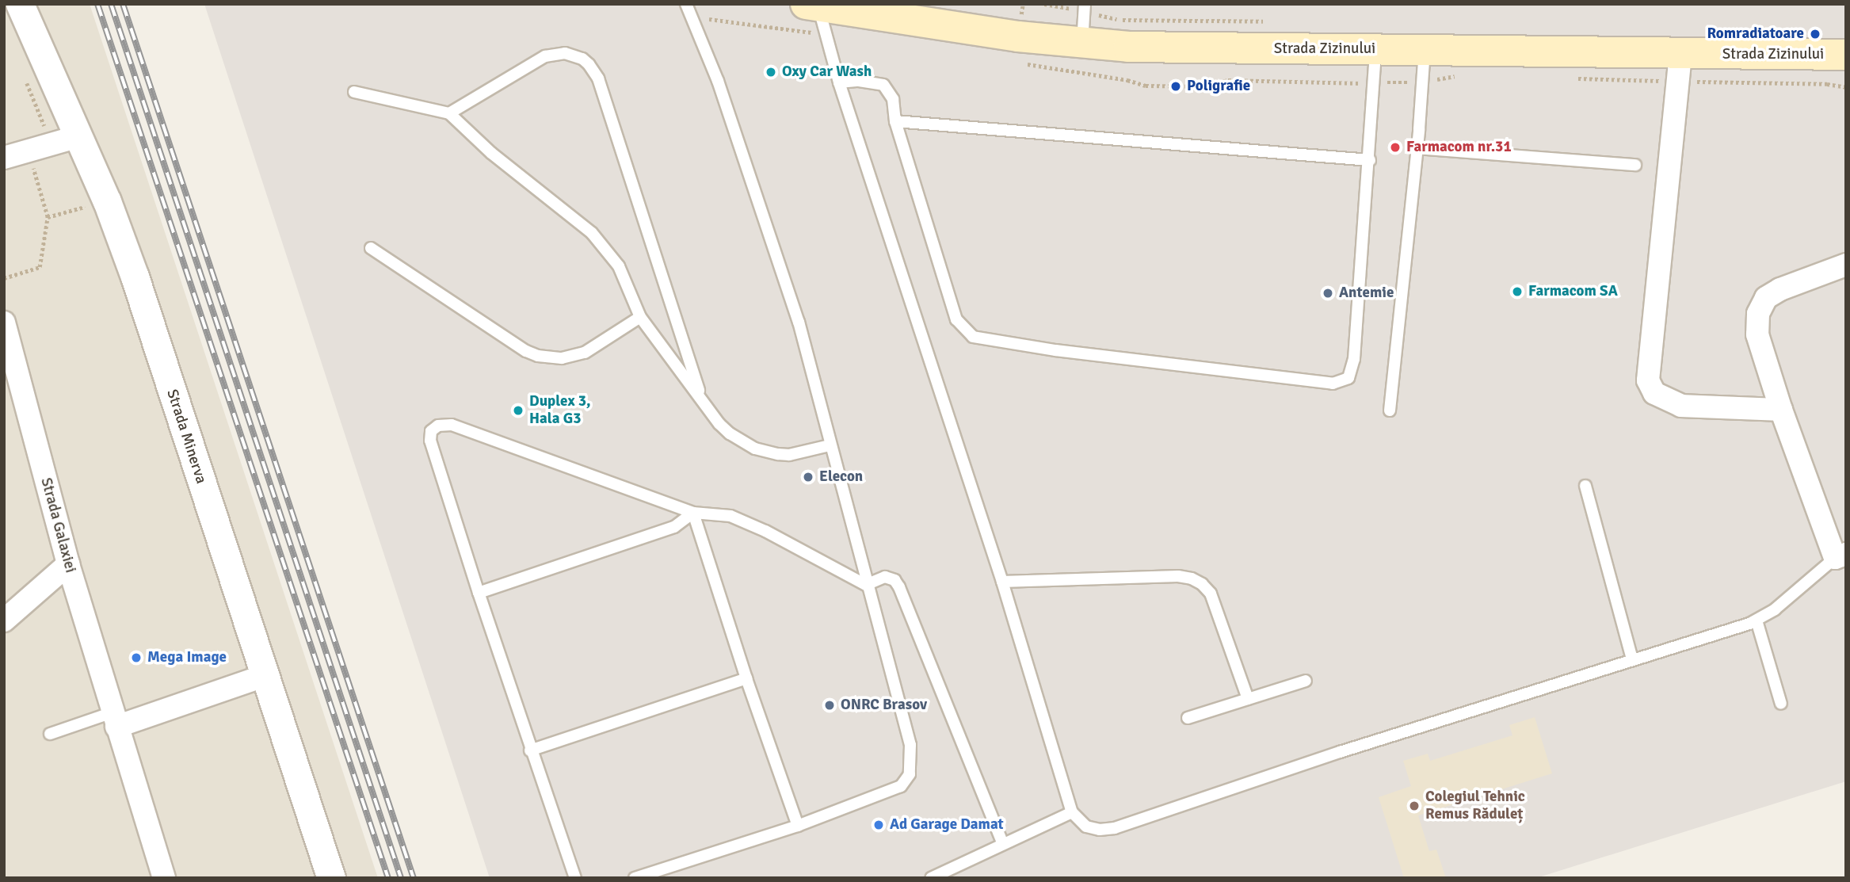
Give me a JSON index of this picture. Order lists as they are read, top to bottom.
{
  "streets": {
    "main road": ["Strada Zizinului"],
    "street": ["Strada Minerva", "Strada Galaxiei"]
  },
  "places": [
    "Romradiatoare",
    "Oxy Car Wash",
    "Poligrafie",
    "Farmacom nr.31",
    "Farmacom SA",
    "Antemie",
    "Duplex 3, Hala G3",
    "Elecon",
    "Mega Image",
    "ONRC Brasov",
    "Colegiul Tehnic Remus Răduleț",
    "Ad Garage Damat"
  ]
}
